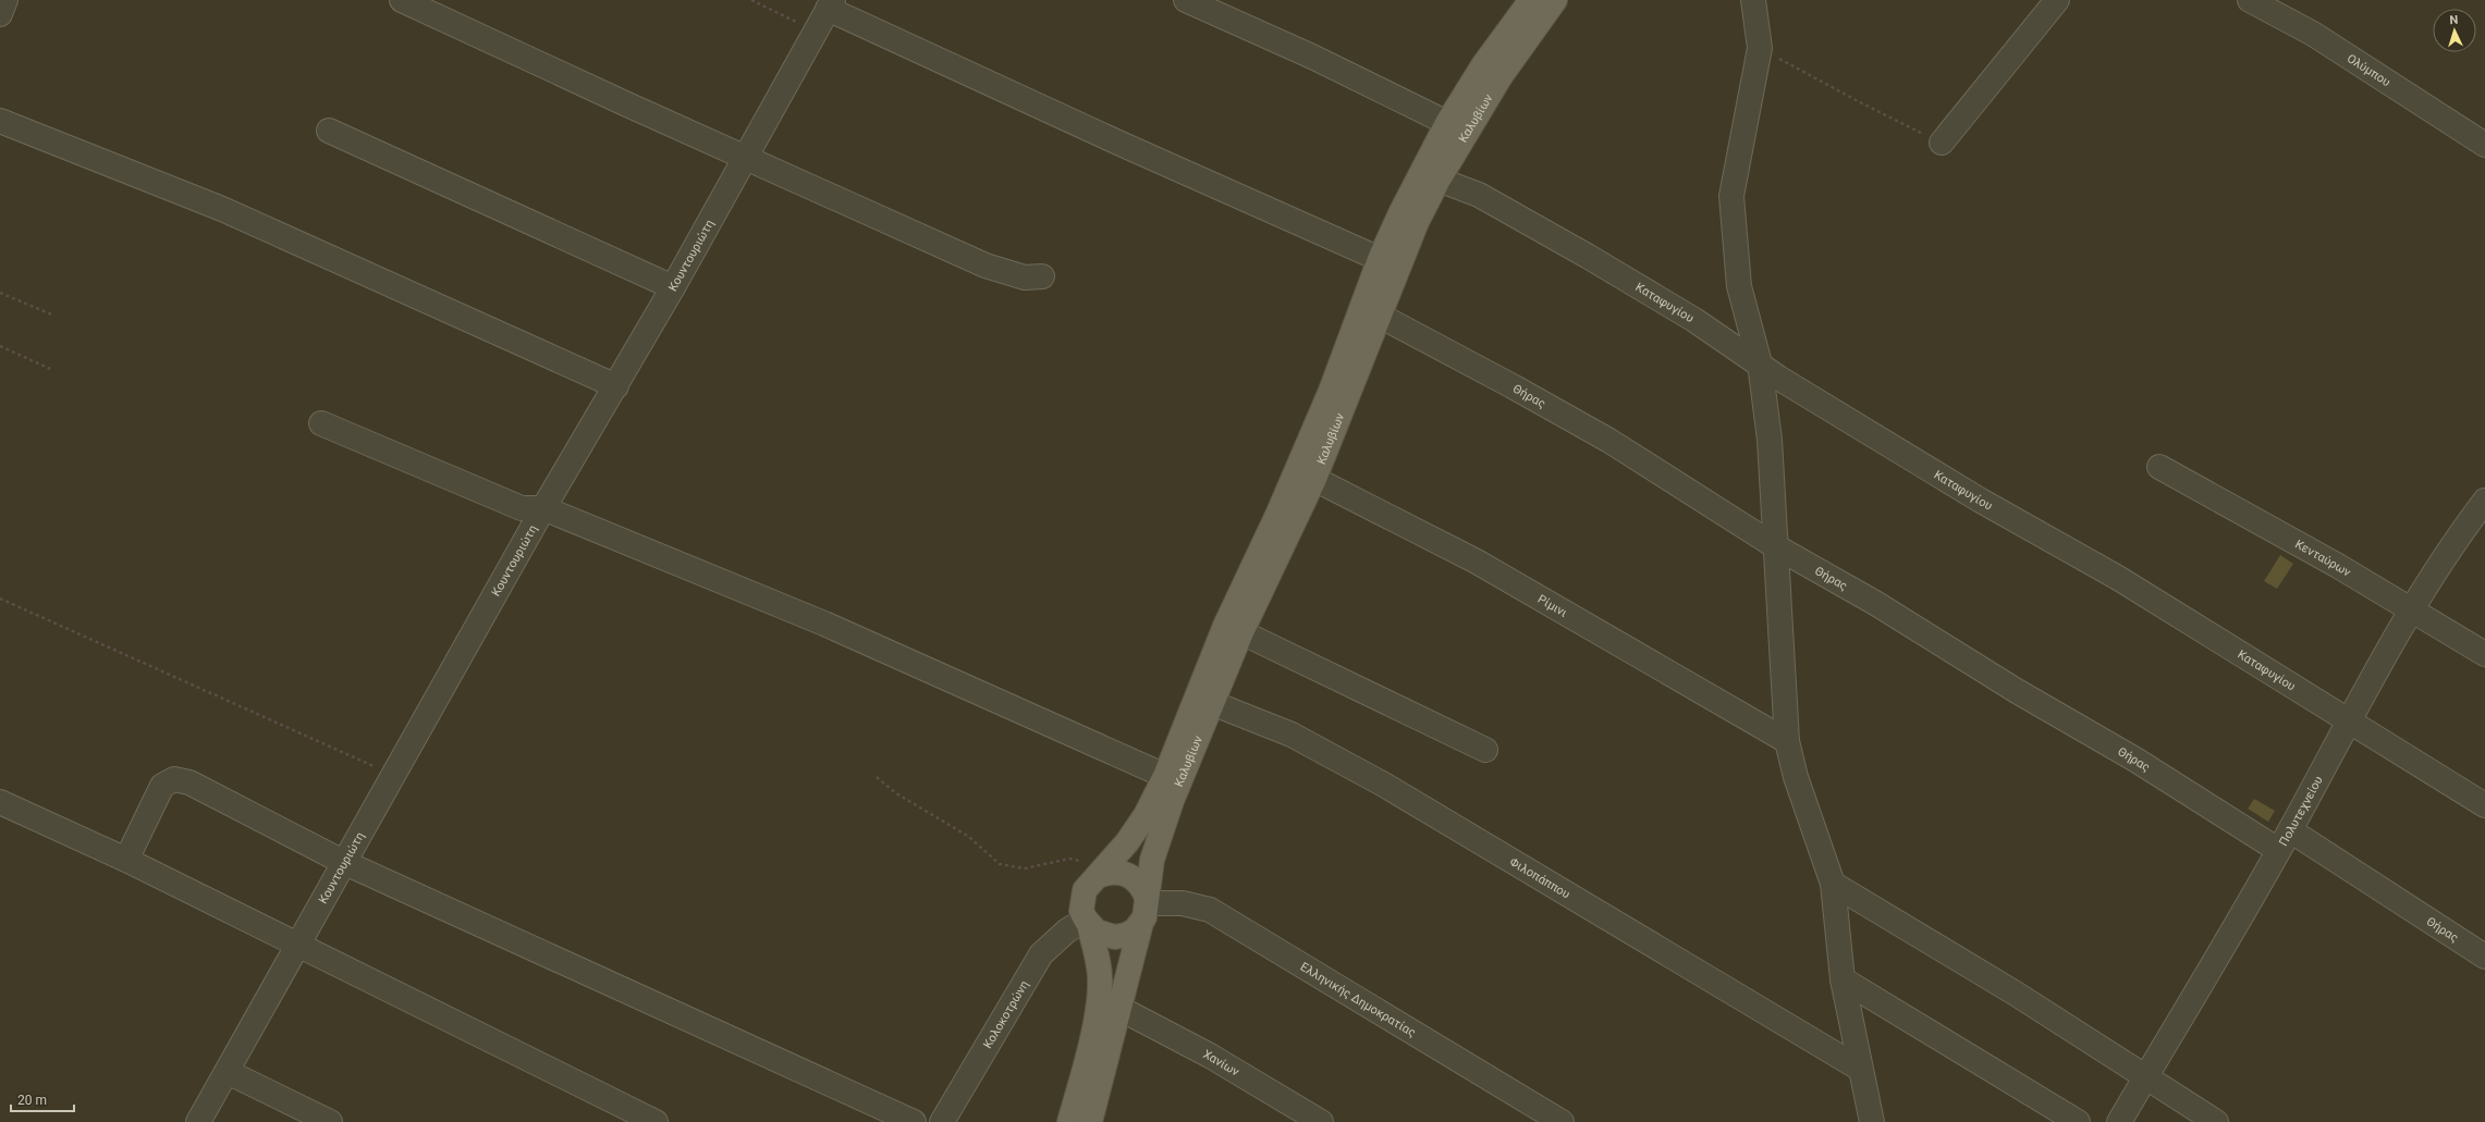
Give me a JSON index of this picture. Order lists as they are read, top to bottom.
{
  "streets": {
    "main road": ["Καλυβίων"],
    "street": [
      "Ολύμπου",
      "Κουντουριώτη",
      "Καταφυγίου",
      "Θήρας",
      "Κενταύρων",
      "Ρίμινι",
      "Πολυτεχνείου",
      "Φιλοπάππου",
      "Ελληνικής Δημοκρατίας",
      "Κολοκοτρώνη",
      "Χανίων"
    ]
  },
  "crossings": [
    ["Καλυβίων", "Καταφυγίου"],
    ["Καλυβίων", "Θήρας"],
    ["Καλυβίων", "Ρίμινι"],
    ["Καλυβίων", "Φιλοπάππου"],
    ["Καλυβίων", "Ελληνικής Δημοκρατίας"],
    ["Καλυβίων", "Κολοκοτρώνη"],
    ["Καλυβίων", "Χανίων"],
    ["Καταφυγίου", "Πολυτεχνείου"],
    ["Θήρας", "Πολυτεχνείου"],
    ["Κενταύρων", "Πολυτεχνείου"],
    ["Ελληνικής Δημοκρατίας", "Κολοκοτρώνη"]
  ],
  "scale_bar": "20 m",
  "north": "top"
}
